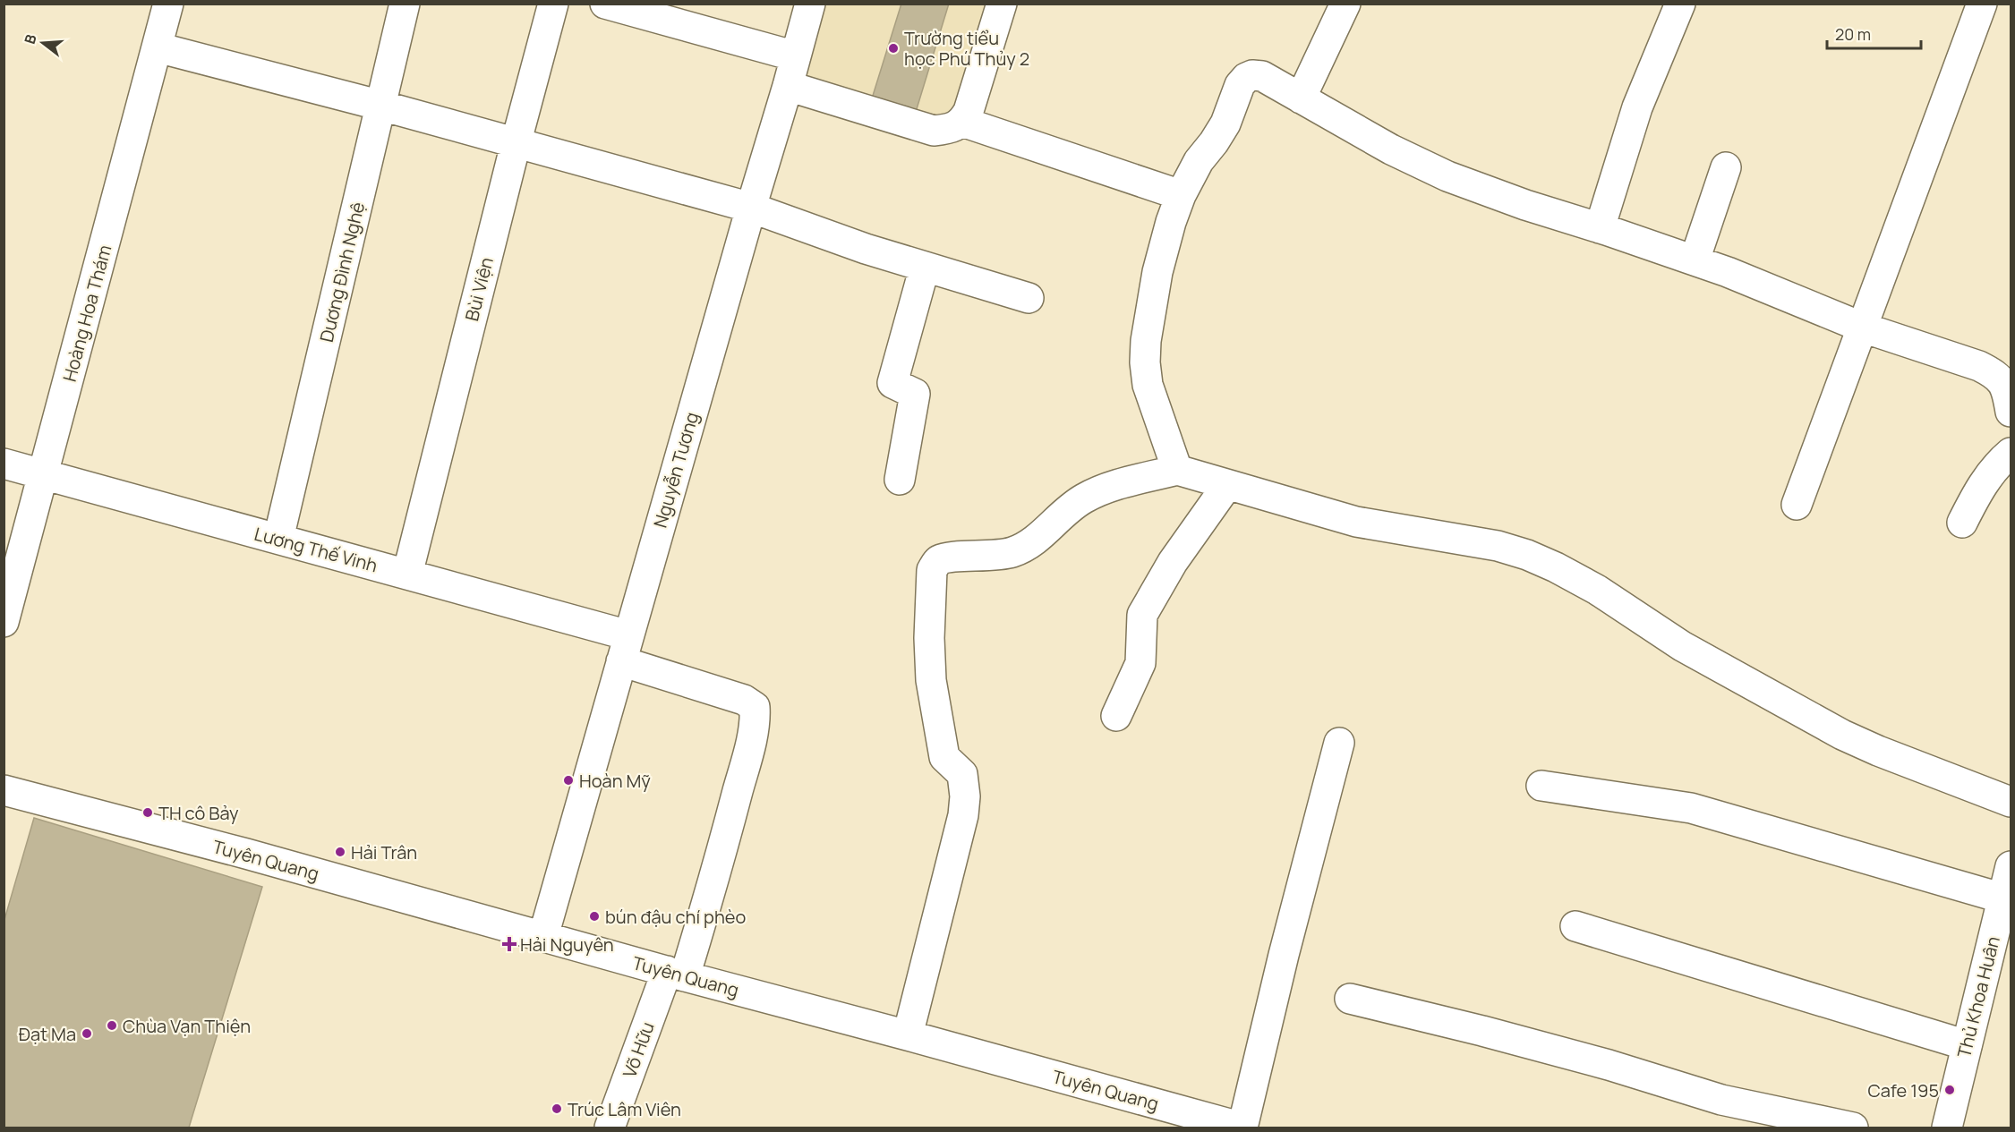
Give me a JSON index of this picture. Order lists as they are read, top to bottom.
{
  "streets": {
    "street": [
      "Dương Đình Nghệ",
      "Bùi Viện",
      "Hoàng Hoa Thám",
      "Nguyễn Tương",
      "Lương Thế Vinh",
      "Tuyên Quang",
      "Thủ Khoa Huân",
      "Võ Hữu"
    ]
  },
  "crossings": [
    ["Dương Đình Nghệ", "Lương Thế Vinh"],
    ["Bùi Viện", "Lương Thế Vinh"],
    ["Hoàng Hoa Thám", "Lương Thế Vinh"],
    ["Nguyễn Tương", "Lương Thế Vinh"],
    ["Nguyễn Tương", "Tuyên Quang"],
    ["Nguyễn Tương", "Võ Hữu"],
    ["Lương Thế Vinh", "Võ Hữu"],
    ["Tuyên Quang", "Võ Hữu"]
  ],
  "places": {
    "other": [
      "Trường tiểu học Phú Thủy 2",
      "Hoàn Mỹ",
      "TH cô Bảy",
      "Hải Trân",
      "bún đậu chí phèo",
      "Chùa Vạn Thiện",
      "Đạt Ma",
      "Cafe 195",
      "Trúc Lâm Viên"
    ],
    "health": ["Hải Nguyên"]
  },
  "scale_bar": "20 m",
  "north": "left"
}
